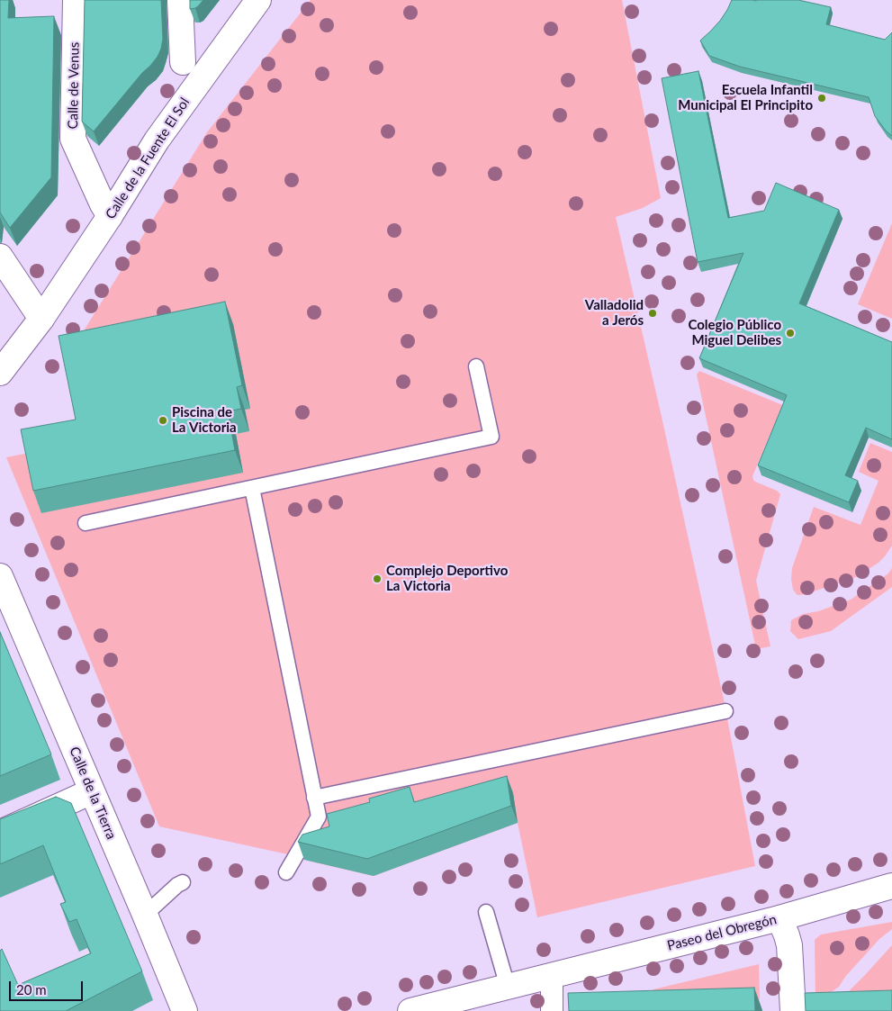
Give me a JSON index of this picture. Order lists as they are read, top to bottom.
{
  "streets": {
    "street": [
      "Calle de Venus",
      "Calle de la Fuente El Sol",
      "Calle de la Tierra",
      "Paseo del Obregón"
    ]
  },
  "crossings": [
    ["Calle de Venus", "Calle de la Fuente El Sol"]
  ],
  "places": [
    "Escuela Infantil Municipal El Principito",
    "Valladolid a Jerós",
    "Colegio Público Miguel Delibes",
    "Piscina de La Victoria",
    "Complejo Deportivo La Victoria"
  ],
  "scale_bar": "20 m"
}
